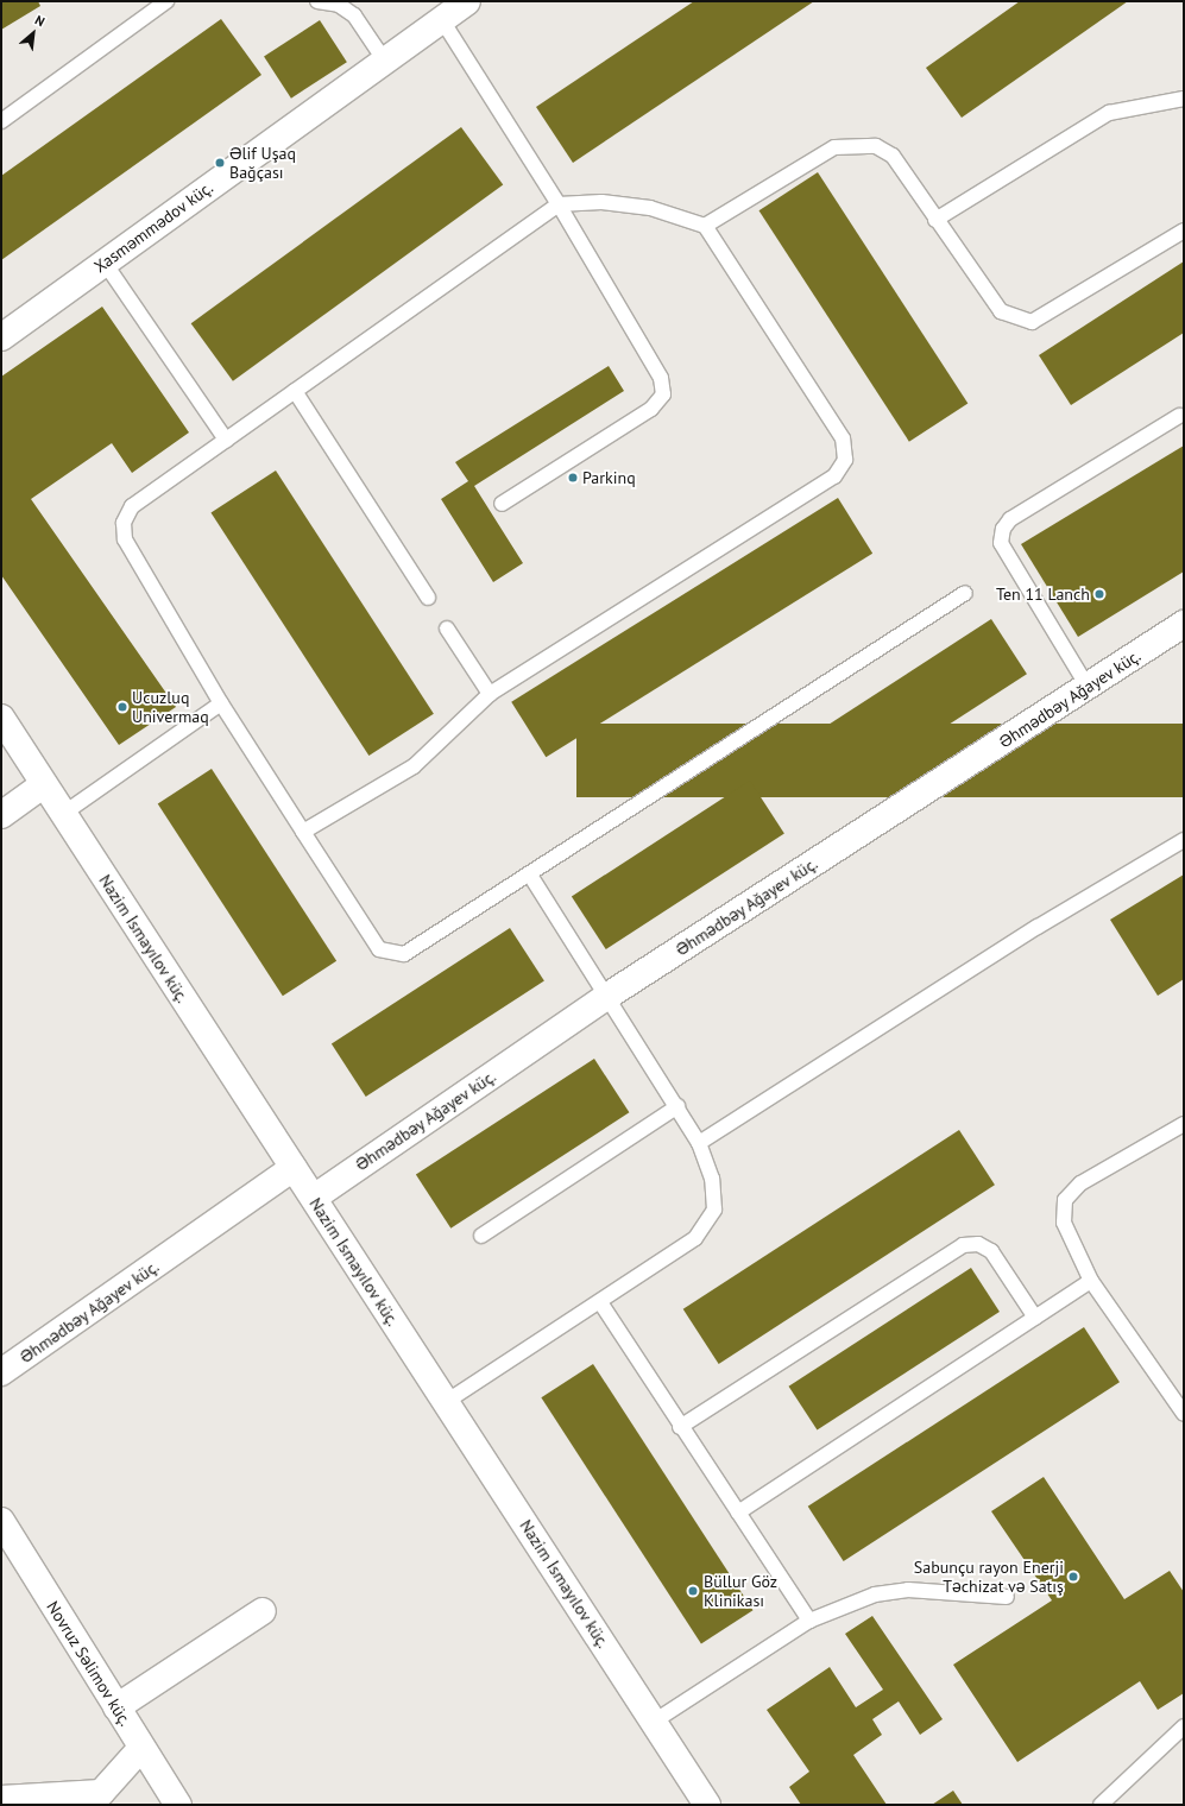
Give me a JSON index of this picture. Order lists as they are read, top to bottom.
{
  "streets": {
    "street": [
      "Xasməmmədov küç.",
      "Əhmədbəy Ağayev küç.",
      "Nazim İsmayılov küç.",
      "Novruz Səlimov küç."
    ]
  },
  "crossings": [
    ["Əhmədbəy Ağayev küç.", "Nazim İsmayılov küç."]
  ],
  "places": [
    "Əlif Uşaq Bağçası",
    "Parkinq",
    "Ten 11 Lanch",
    "Ucuzluq Univermaq",
    "Sabunçu rayon Enerji Təchizat və Satış",
    "Büllur Göz Klinikası"
  ],
  "north": "top right"
}
